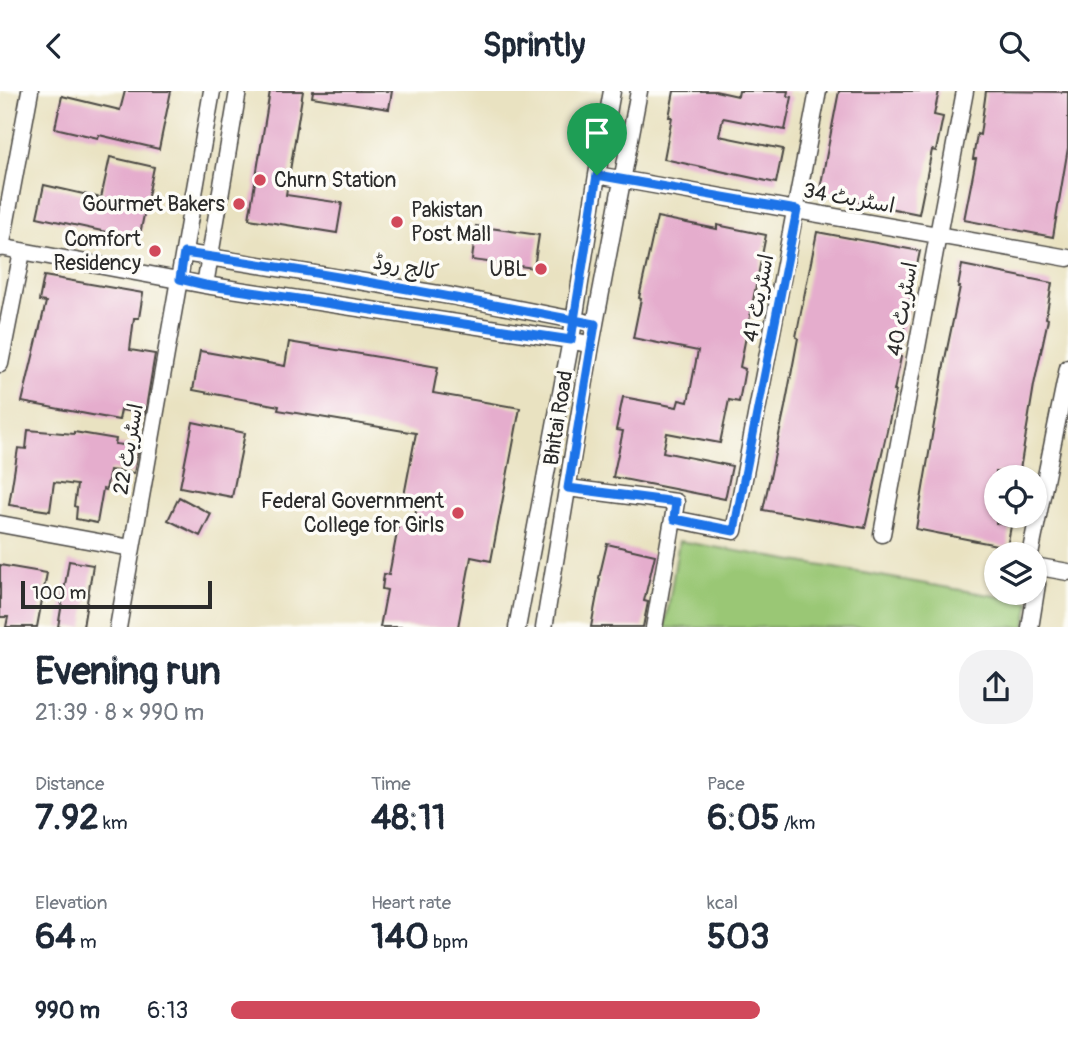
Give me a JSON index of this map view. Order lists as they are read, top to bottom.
{
  "streets": {
    "street": [
      "اسٹریٹ 34",
      "کالج روڈ",
      "اسٹریٹ 41",
      "اسٹریٹ 40",
      "Bhitai Road",
      "اسٹریٹ 22"
    ]
  },
  "crossings": [
    ["اسٹریٹ 34", "اسٹریٹ 41"],
    ["اسٹریٹ 34", "اسٹریٹ 40"],
    ["اسٹریٹ 34", "Bhitai Road"],
    ["کالج روڈ", "Bhitai Road"]
  ],
  "places": [
    "Churn Station",
    "Gourmet Bakers",
    "Pakistan Post Mall",
    "Comfort Residency",
    "UBL",
    "Federal Government College for Girls"
  ],
  "scale_bar": "100 m",
  "page": {
    "header": "Sprintly",
    "scale": "100 m",
    "heading": ["Evening run", "21:39 · 8 × 990 m"],
    "stats": [
      ["Distance", "7.92 km"],
      ["Time", "48:11"],
      ["Pace", "6:05 /km"],
      ["Elevation", "64 m"],
      ["Heart rate", "140 bpm"],
      ["kcal", "503"]
    ],
    "list": [
      {
        "name": "990 m",
        "note": "6:13"
      }
    ]
  }
}
